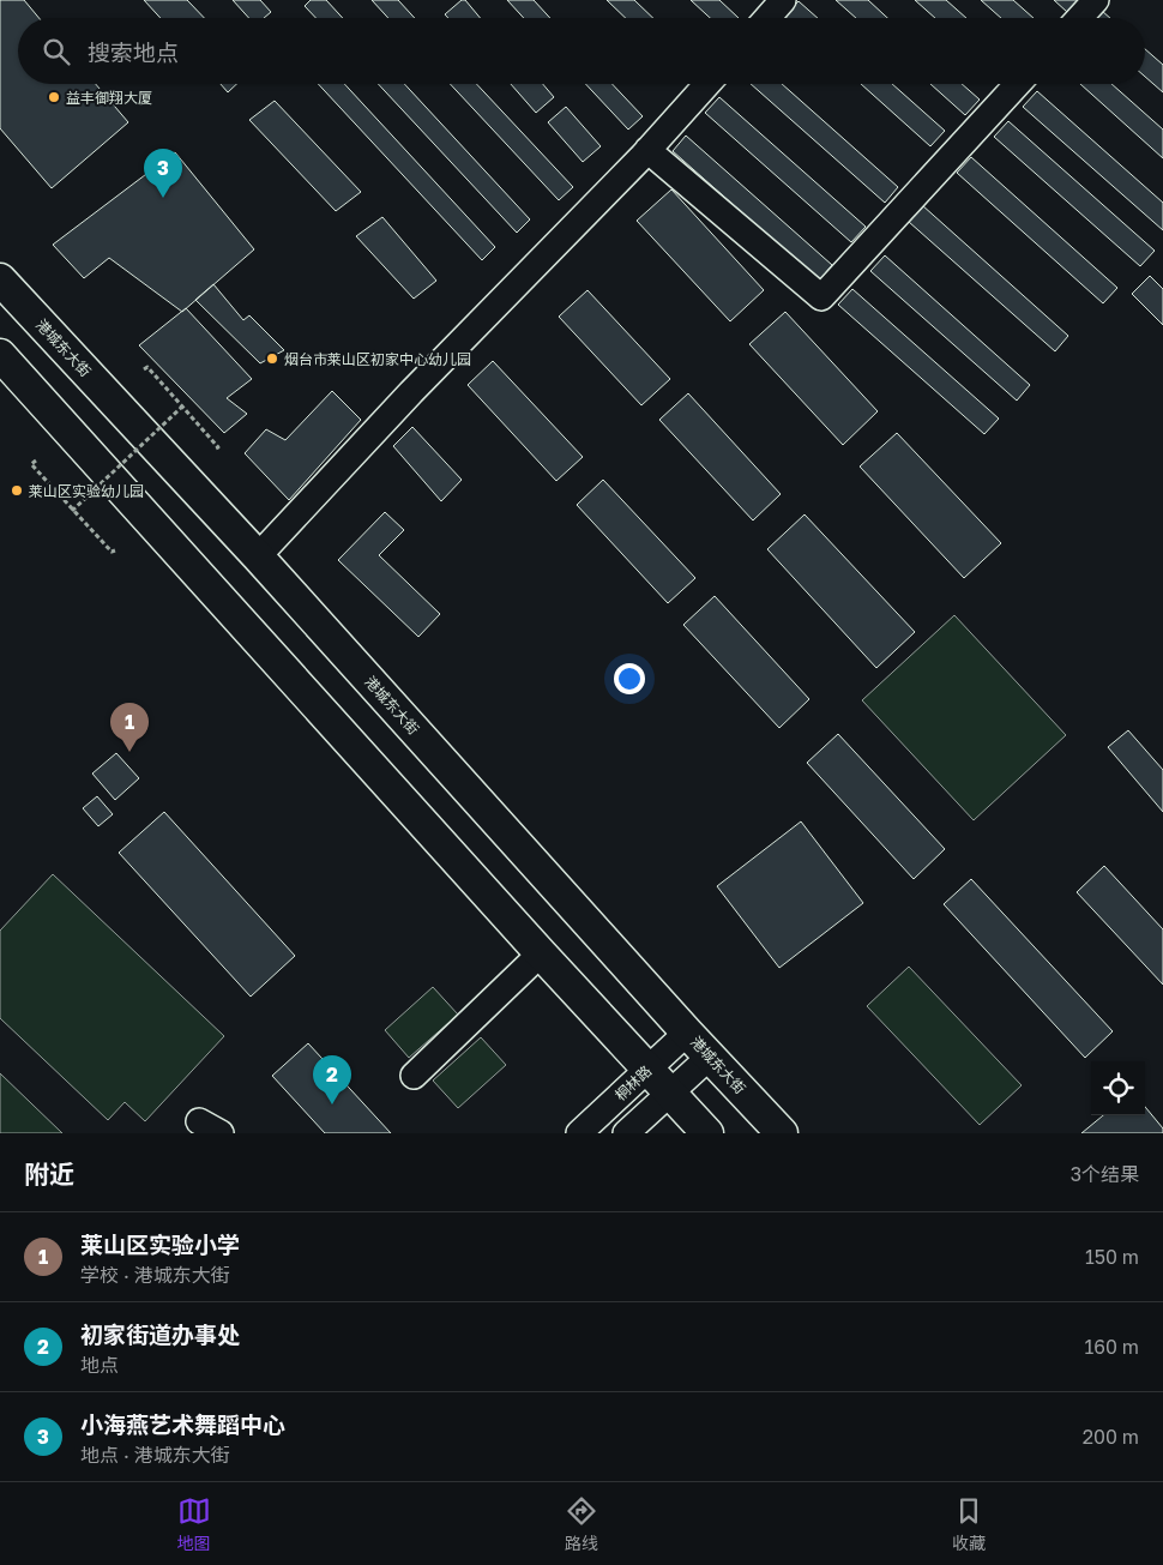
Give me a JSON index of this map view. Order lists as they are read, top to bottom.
{
  "streets": {
    "main road": ["港城东大街"],
    "street": ["桐林路"]
  },
  "crossings": [
    ["港城东大街", "桐林路"]
  ],
  "places": ["益丰御翔大厦", "烟台市莱山区初家中心幼儿园", "莱山区实验幼儿园"],
  "page": {
    "search": "搜索地点",
    "pins": ["3", "1", "2"],
    "heading": ["附近", "3个结果"],
    "list": [
      {
        "mark": "1",
        "name": "莱山区实验小学",
        "note": "学校 · 港城东大街",
        "value": "150 m"
      },
      {
        "mark": "2",
        "name": "初家街道办事处",
        "note": "地点",
        "value": "160 m"
      },
      {
        "mark": "3",
        "name": "小海燕艺术舞蹈中心",
        "note": "地点 · 港城东大街",
        "value": "200 m"
      }
    ],
    "nav": ["地图", "路线", "收藏"]
  }
}
